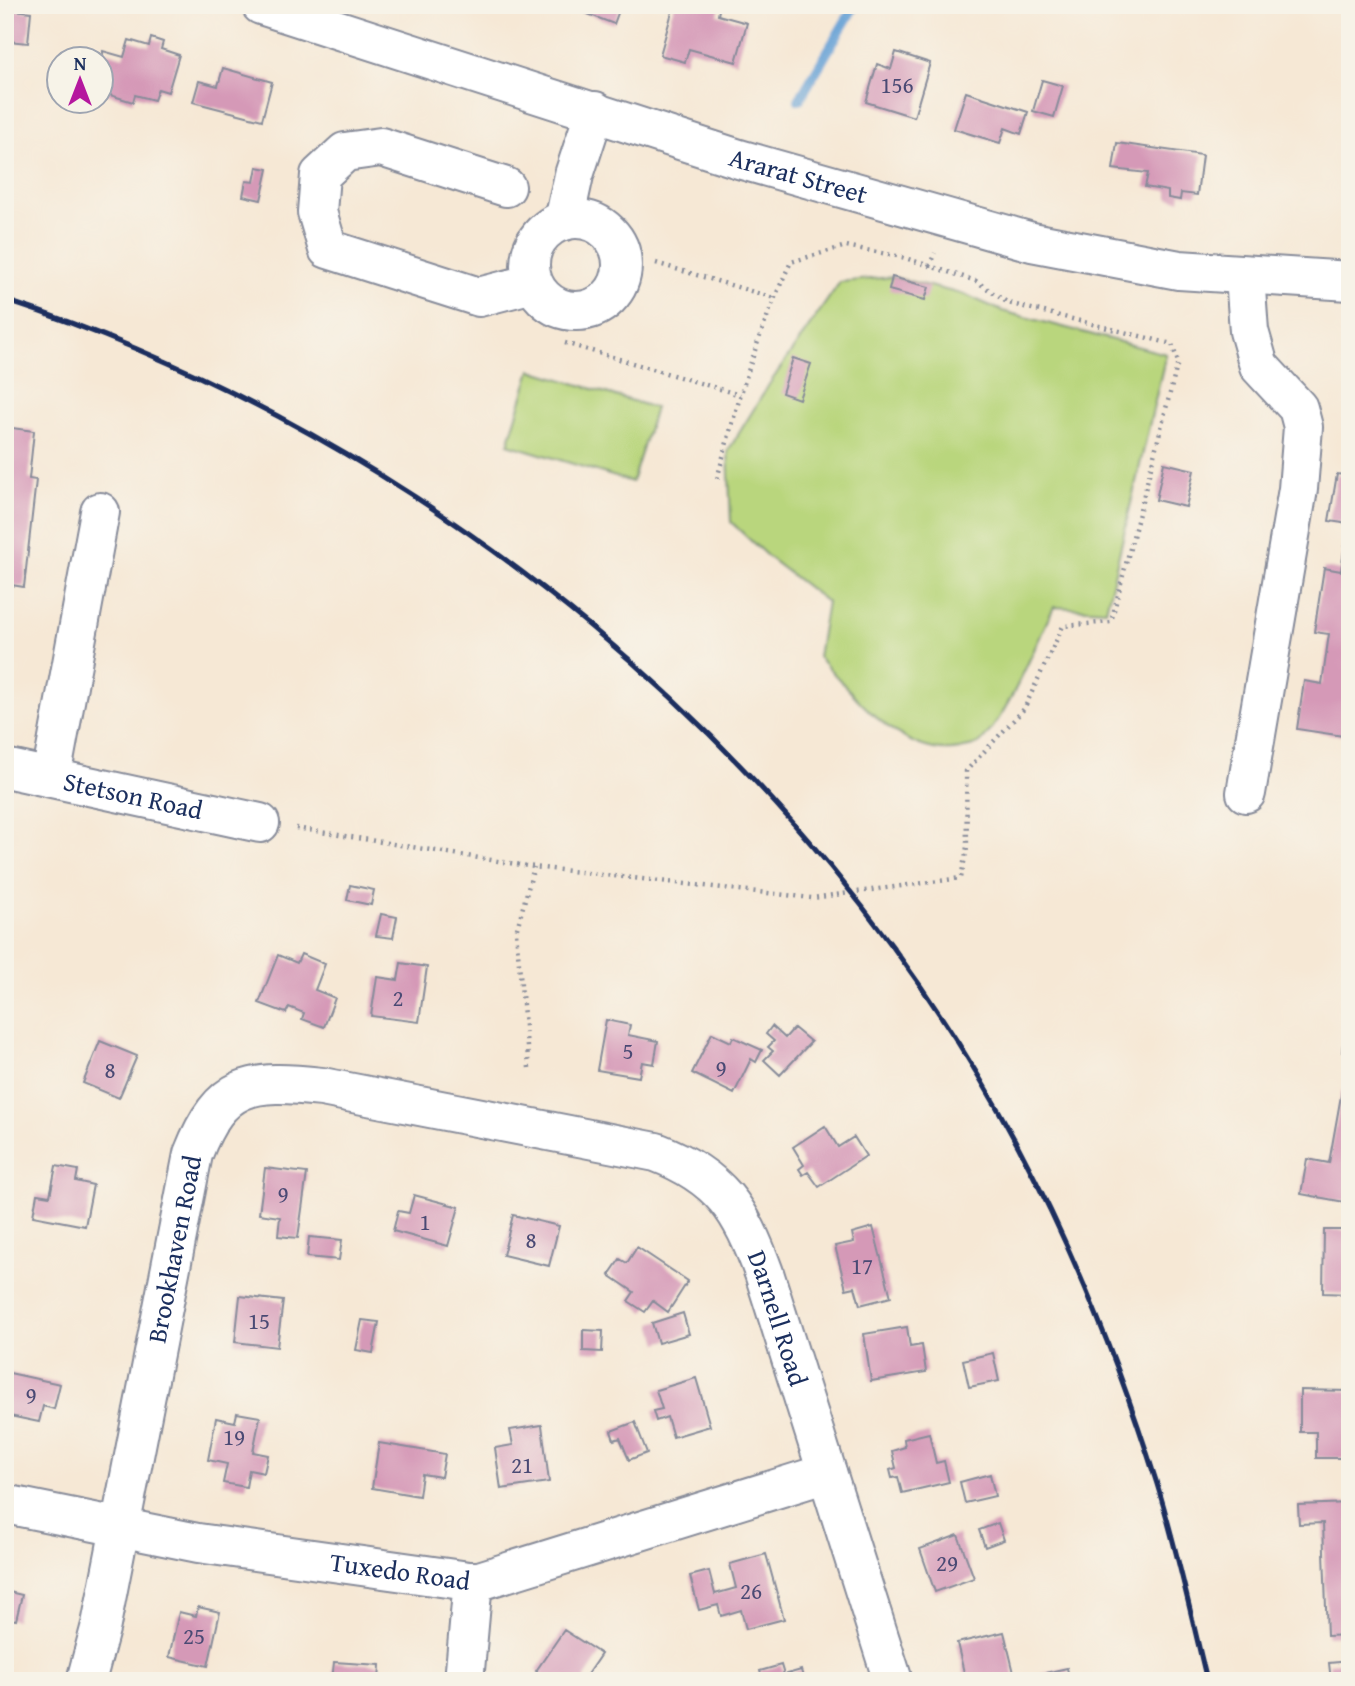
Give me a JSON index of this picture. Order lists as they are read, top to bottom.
{
  "streets": {
    "street": [
      "Ararat Street",
      "Stetson Road",
      "Brookhaven Road",
      "Darnell Road",
      "Tuxedo Road"
    ]
  },
  "crossings": [
    ["Brookhaven Road", "Darnell Road"],
    ["Brookhaven Road", "Tuxedo Road"],
    ["Darnell Road", "Tuxedo Road"]
  ],
  "house_numbers": [
    "156",
    "2",
    "5",
    "9",
    "8",
    "9",
    "1",
    "8",
    "17",
    "15",
    "9",
    "19",
    "21",
    "29",
    "26",
    "25"
  ],
  "north": "top"
}
